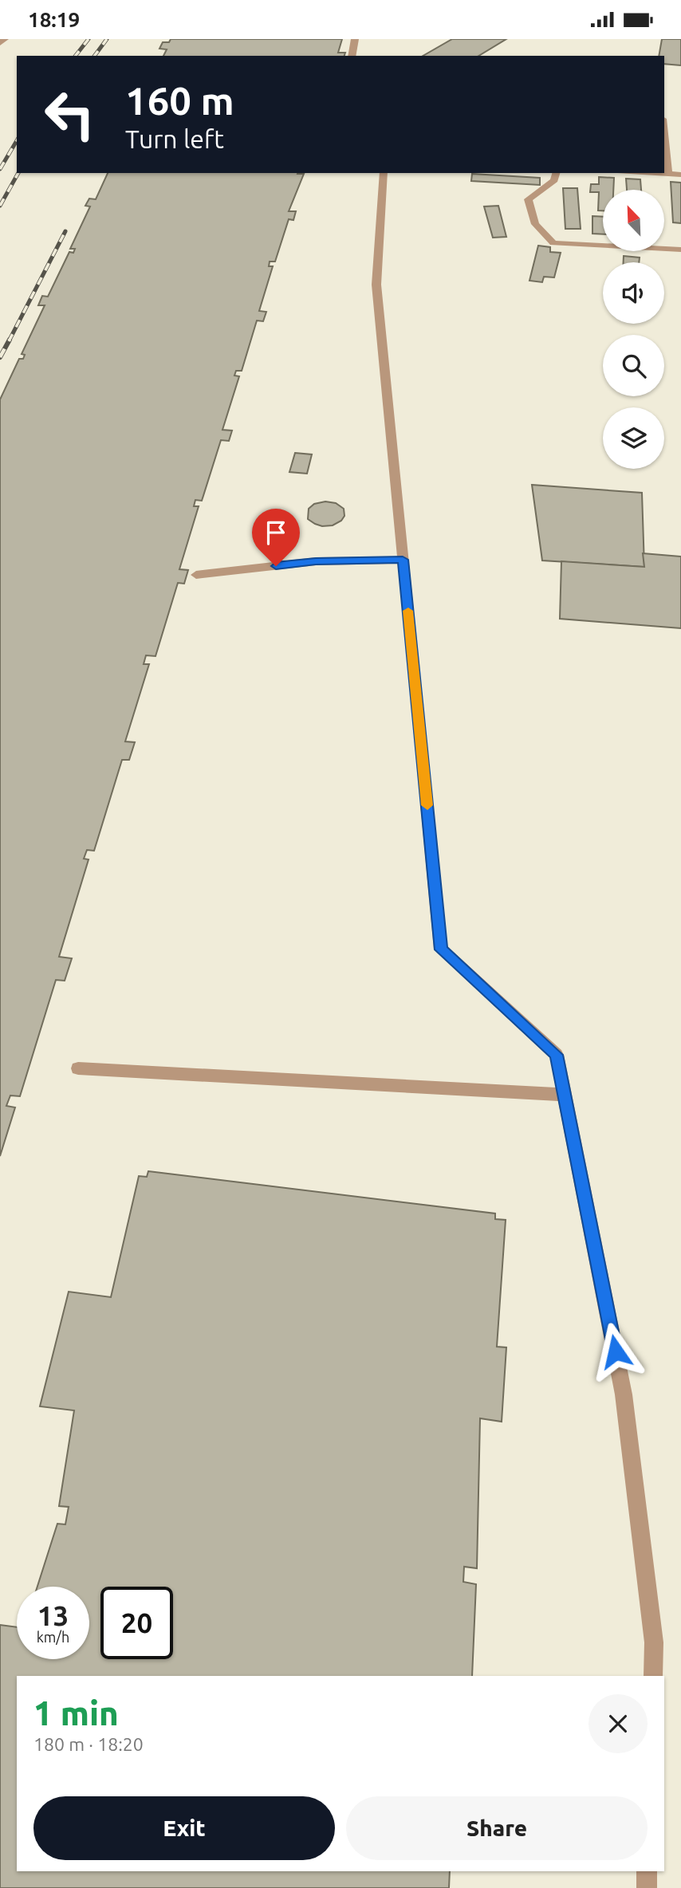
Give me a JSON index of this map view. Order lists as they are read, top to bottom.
{
  "north": "top left",
  "page": {
    "status": "18:19",
    "turn": ["160 m", "Turn left"],
    "speed": "13 km/h",
    "limit": "20",
    "heading": ["1 min", "180 m · 18:20"],
    "buttons": ["Exit", "Share"]
  }
}
